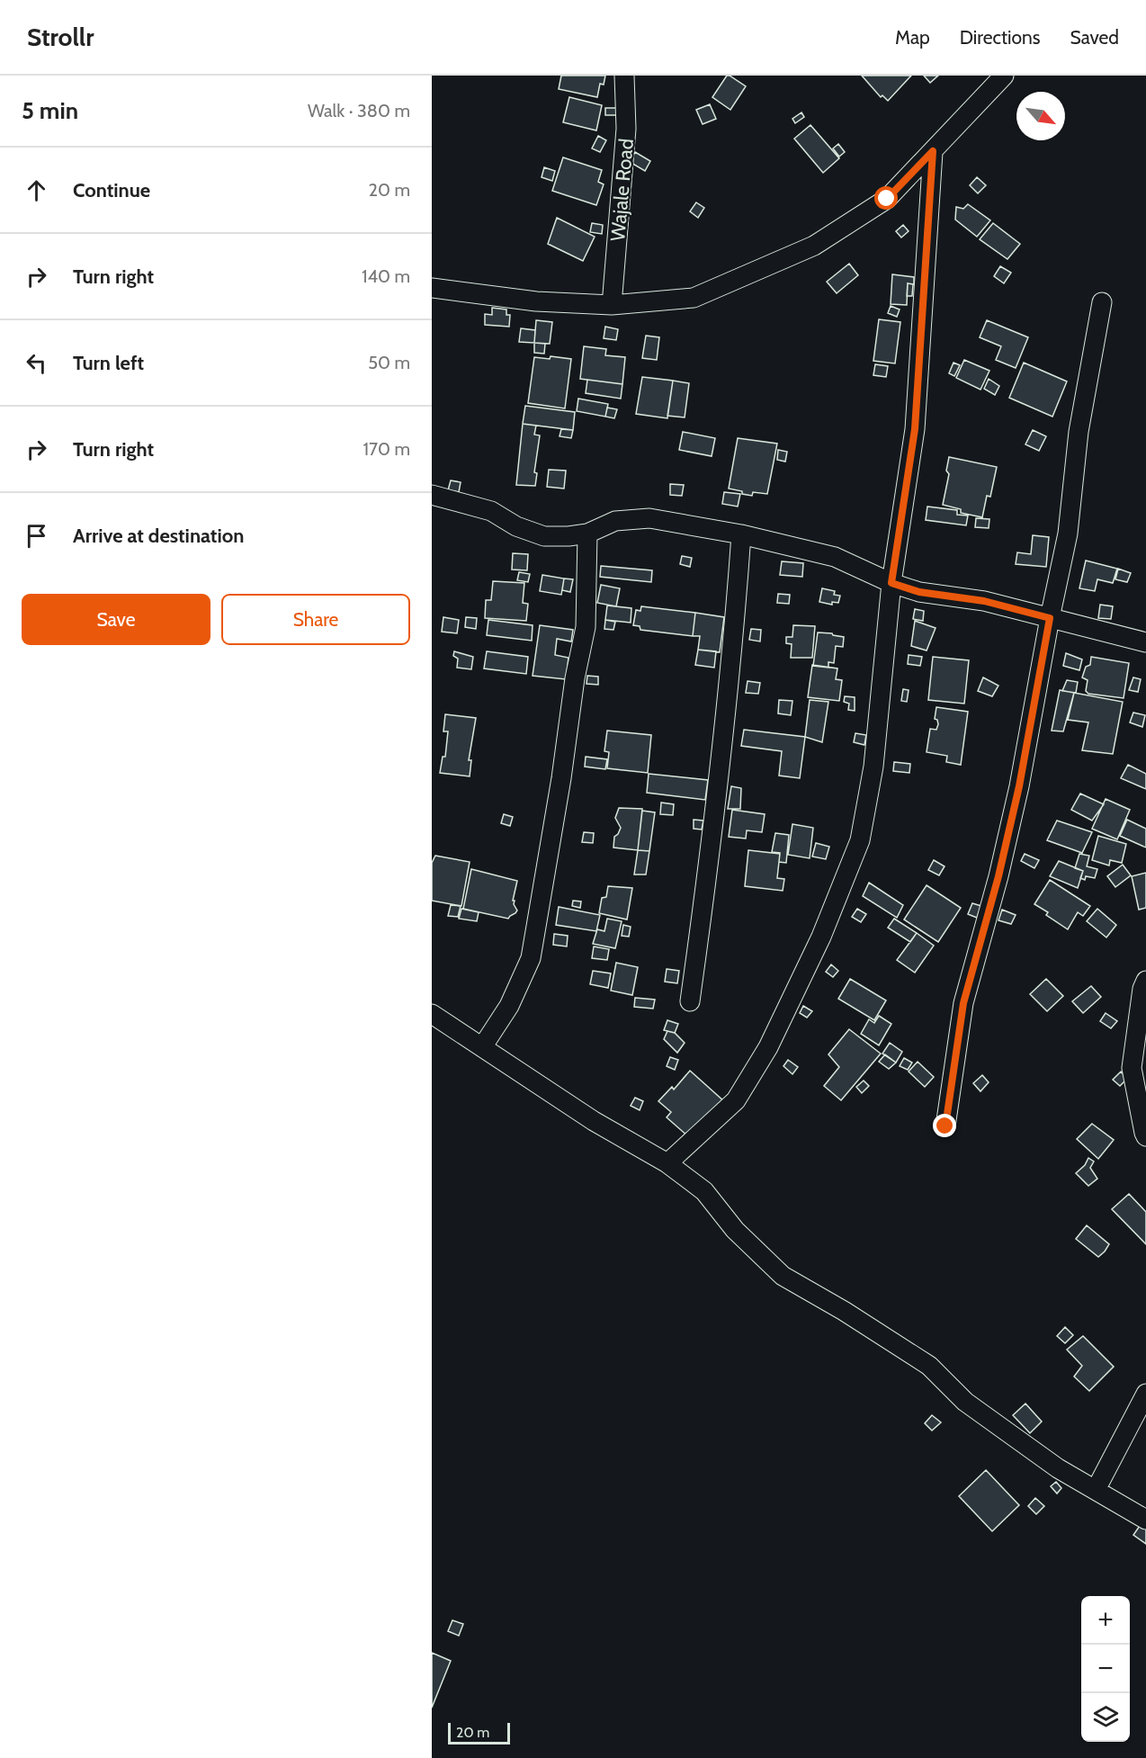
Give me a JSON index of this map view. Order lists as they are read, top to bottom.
{
  "streets": {
    "street": ["Wajale Road"]
  },
  "scale_bar": "20 m",
  "north": "bottom right",
  "page": {
    "header": "Strollr",
    "nav": ["Map", "Directions", "Saved"],
    "heading": ["5 min", "Walk · 380 m"],
    "list": [
      ["Continue", "20 m"],
      ["Turn right", "140 m"],
      ["Turn left", "50 m"],
      ["Turn right", "170 m"],
      "Arrive at destination"
    ],
    "buttons": ["Save", "Share"],
    "map_buttons": ["+", "−"],
    "scale": "20 m"
  }
}
